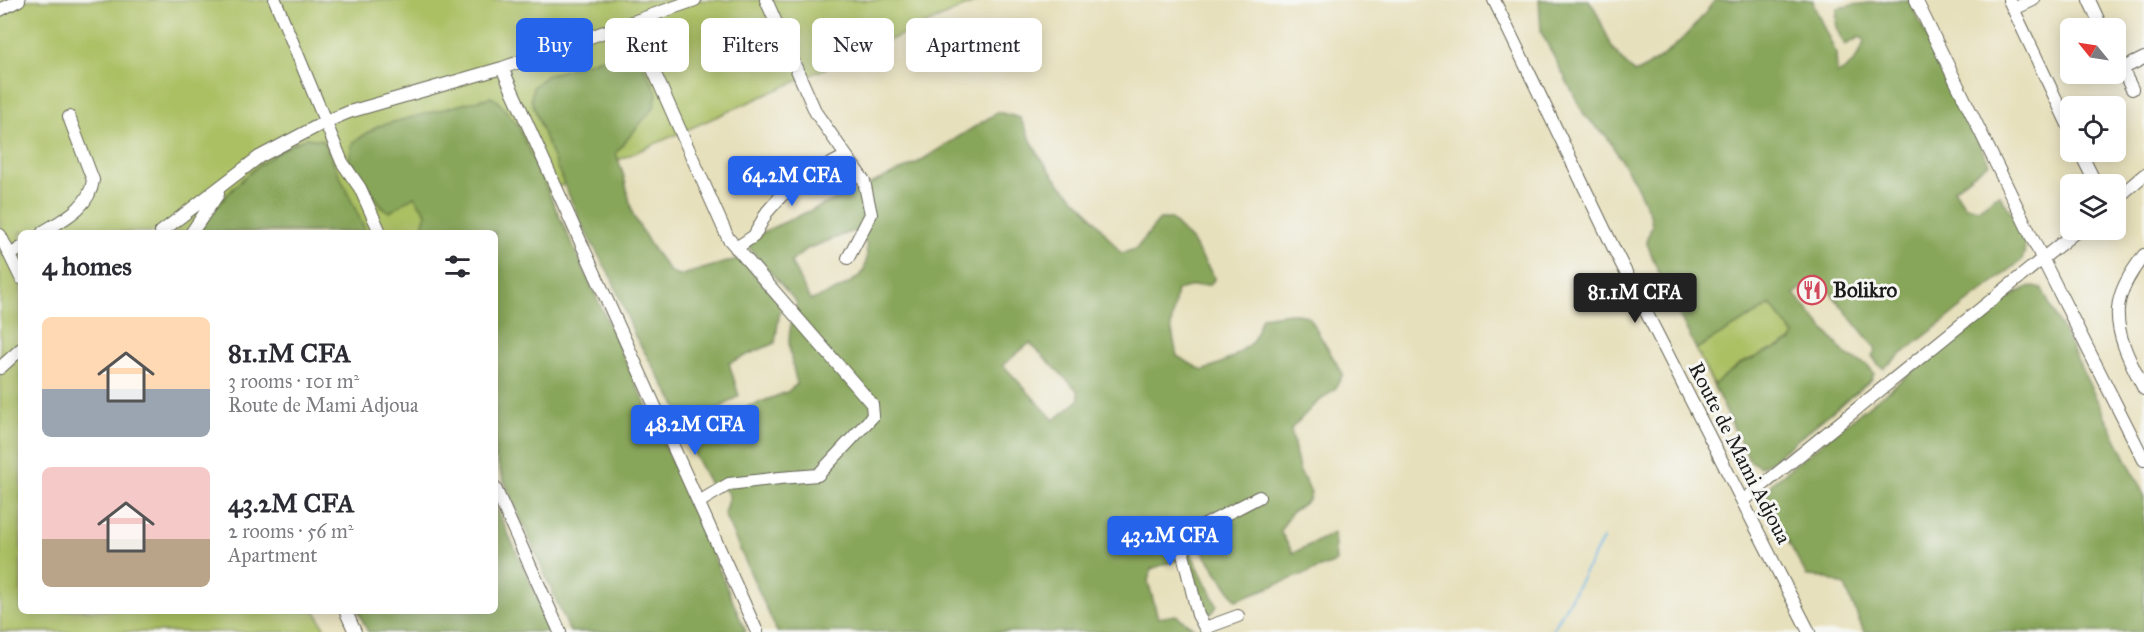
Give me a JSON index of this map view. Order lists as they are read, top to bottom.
{
  "streets": {
    "street": ["Route de Mami Adjoua"]
  },
  "places": {
    "restaurant": ["Bolikro"]
  },
  "north": "top left",
  "page": {
    "chip": [
      "Buy",
      "Rent",
      "Filters",
      "New",
      "Apartment"
    ],
    "price": [
      "64.2M CFA",
      "81.1M CFA",
      "48.2M CFA",
      "43.2M CFA"
    ],
    "heading": "4 homes",
    "list": [
      {
        "name": "81.1M CFA",
        "note": "3 rooms · 101 m² · Route de Mami Adjoua"
      },
      {
        "name": "43.2M CFA",
        "note": "2 rooms · 56 m² · Apartment"
      }
    ]
  }
}
